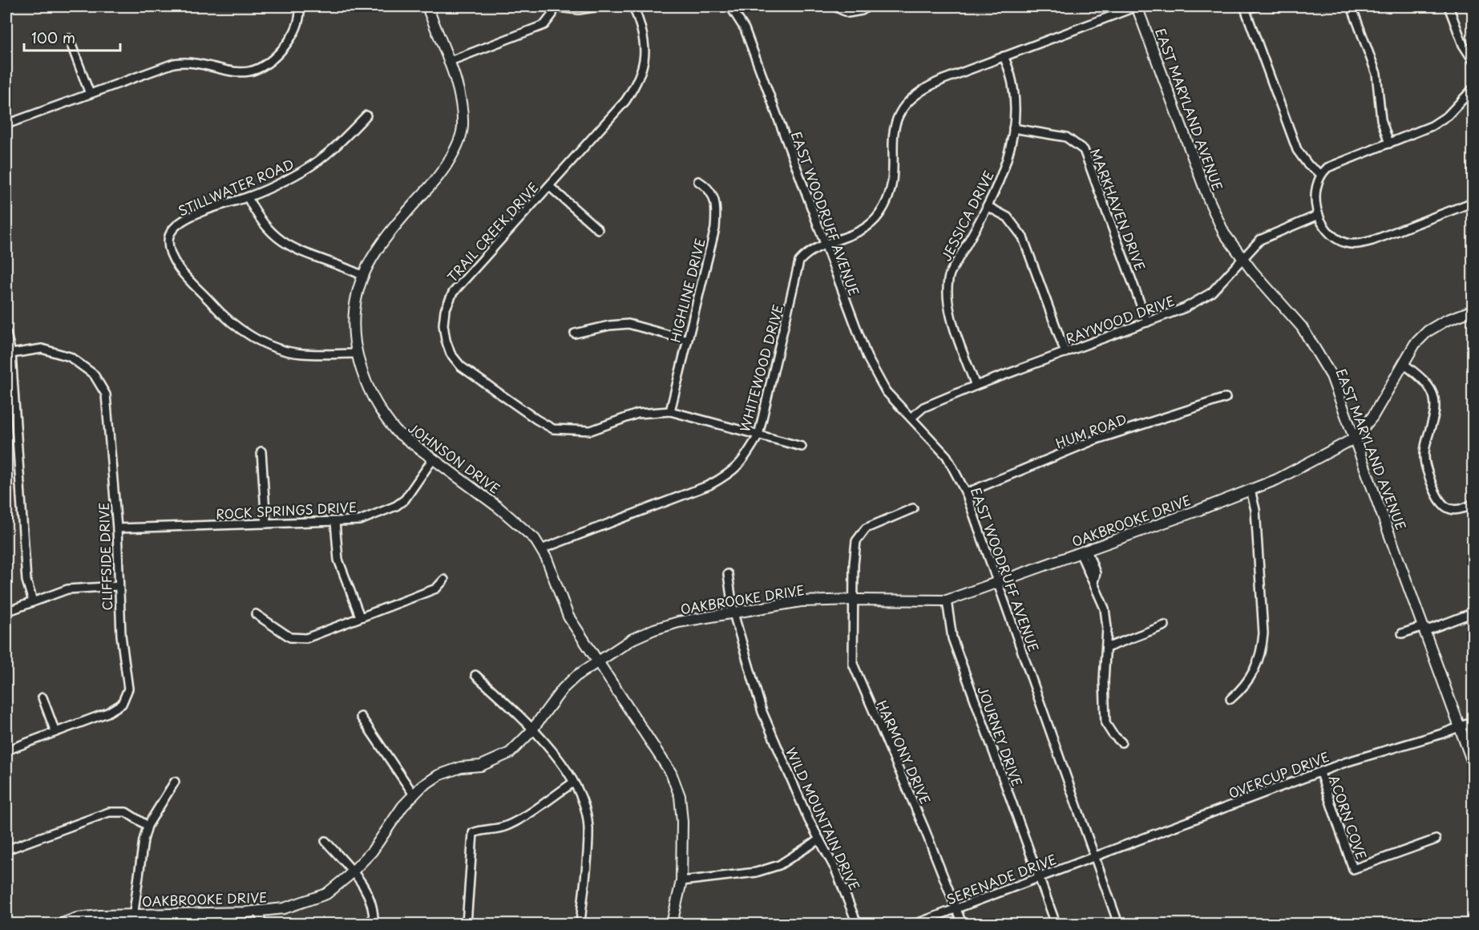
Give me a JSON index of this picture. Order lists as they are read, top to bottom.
{
  "streets": {
    "street": [
      "EAST MARYLAND AVENUE",
      "STILLWATER ROAD",
      "MARKHAVEN DRIVE",
      "EAST WOODRUFF AVENUE",
      "JESSICA DRIVE",
      "TRAIL CREEK DRIVE",
      "HIGHLINE DRIVE",
      "RAYWOOD DRIVE",
      "WHITEWOOD DRIVE",
      "HUM ROAD",
      "JOHNSON DRIVE",
      "ROCK SPRINGS DRIVE",
      "OAKBROOKE DRIVE",
      "CLIFFSIDE DRIVE",
      "JOURNEY DRIVE",
      "HARMONY DRIVE",
      "OVERCUP DRIVE",
      "ACORN COVE",
      "WILD MOUNTAIN DRIVE",
      "SERENADE DRIVE"
    ]
  },
  "crossings": [
    ["EAST MARYLAND AVENUE", "RAYWOOD DRIVE"],
    ["EAST MARYLAND AVENUE", "OAKBROOKE DRIVE"],
    ["EAST MARYLAND AVENUE", "OVERCUP DRIVE"],
    ["STILLWATER ROAD", "JOHNSON DRIVE"],
    ["MARKHAVEN DRIVE", "JESSICA DRIVE"],
    ["MARKHAVEN DRIVE", "RAYWOOD DRIVE"],
    ["EAST WOODRUFF AVENUE", "RAYWOOD DRIVE"],
    ["EAST WOODRUFF AVENUE", "WHITEWOOD DRIVE"],
    ["EAST WOODRUFF AVENUE", "HUM ROAD"],
    ["EAST WOODRUFF AVENUE", "OAKBROOKE DRIVE"],
    ["EAST WOODRUFF AVENUE", "OVERCUP DRIVE"],
    ["EAST WOODRUFF AVENUE", "SERENADE DRIVE"],
    ["JESSICA DRIVE", "RAYWOOD DRIVE"],
    ["TRAIL CREEK DRIVE", "HIGHLINE DRIVE"],
    ["TRAIL CREEK DRIVE", "WHITEWOOD DRIVE"],
    ["WHITEWOOD DRIVE", "JOHNSON DRIVE"],
    ["JOHNSON DRIVE", "ROCK SPRINGS DRIVE"],
    ["JOHNSON DRIVE", "OAKBROOKE DRIVE"],
    ["ROCK SPRINGS DRIVE", "CLIFFSIDE DRIVE"],
    ["OAKBROOKE DRIVE", "JOURNEY DRIVE"],
    ["OAKBROOKE DRIVE", "HARMONY DRIVE"],
    ["OAKBROOKE DRIVE", "WILD MOUNTAIN DRIVE"],
    ["JOURNEY DRIVE", "SERENADE DRIVE"],
    ["HARMONY DRIVE", "SERENADE DRIVE"],
    ["OVERCUP DRIVE", "ACORN COVE"],
    ["OVERCUP DRIVE", "SERENADE DRIVE"]
  ],
  "scale_bar": "100 m"
}
